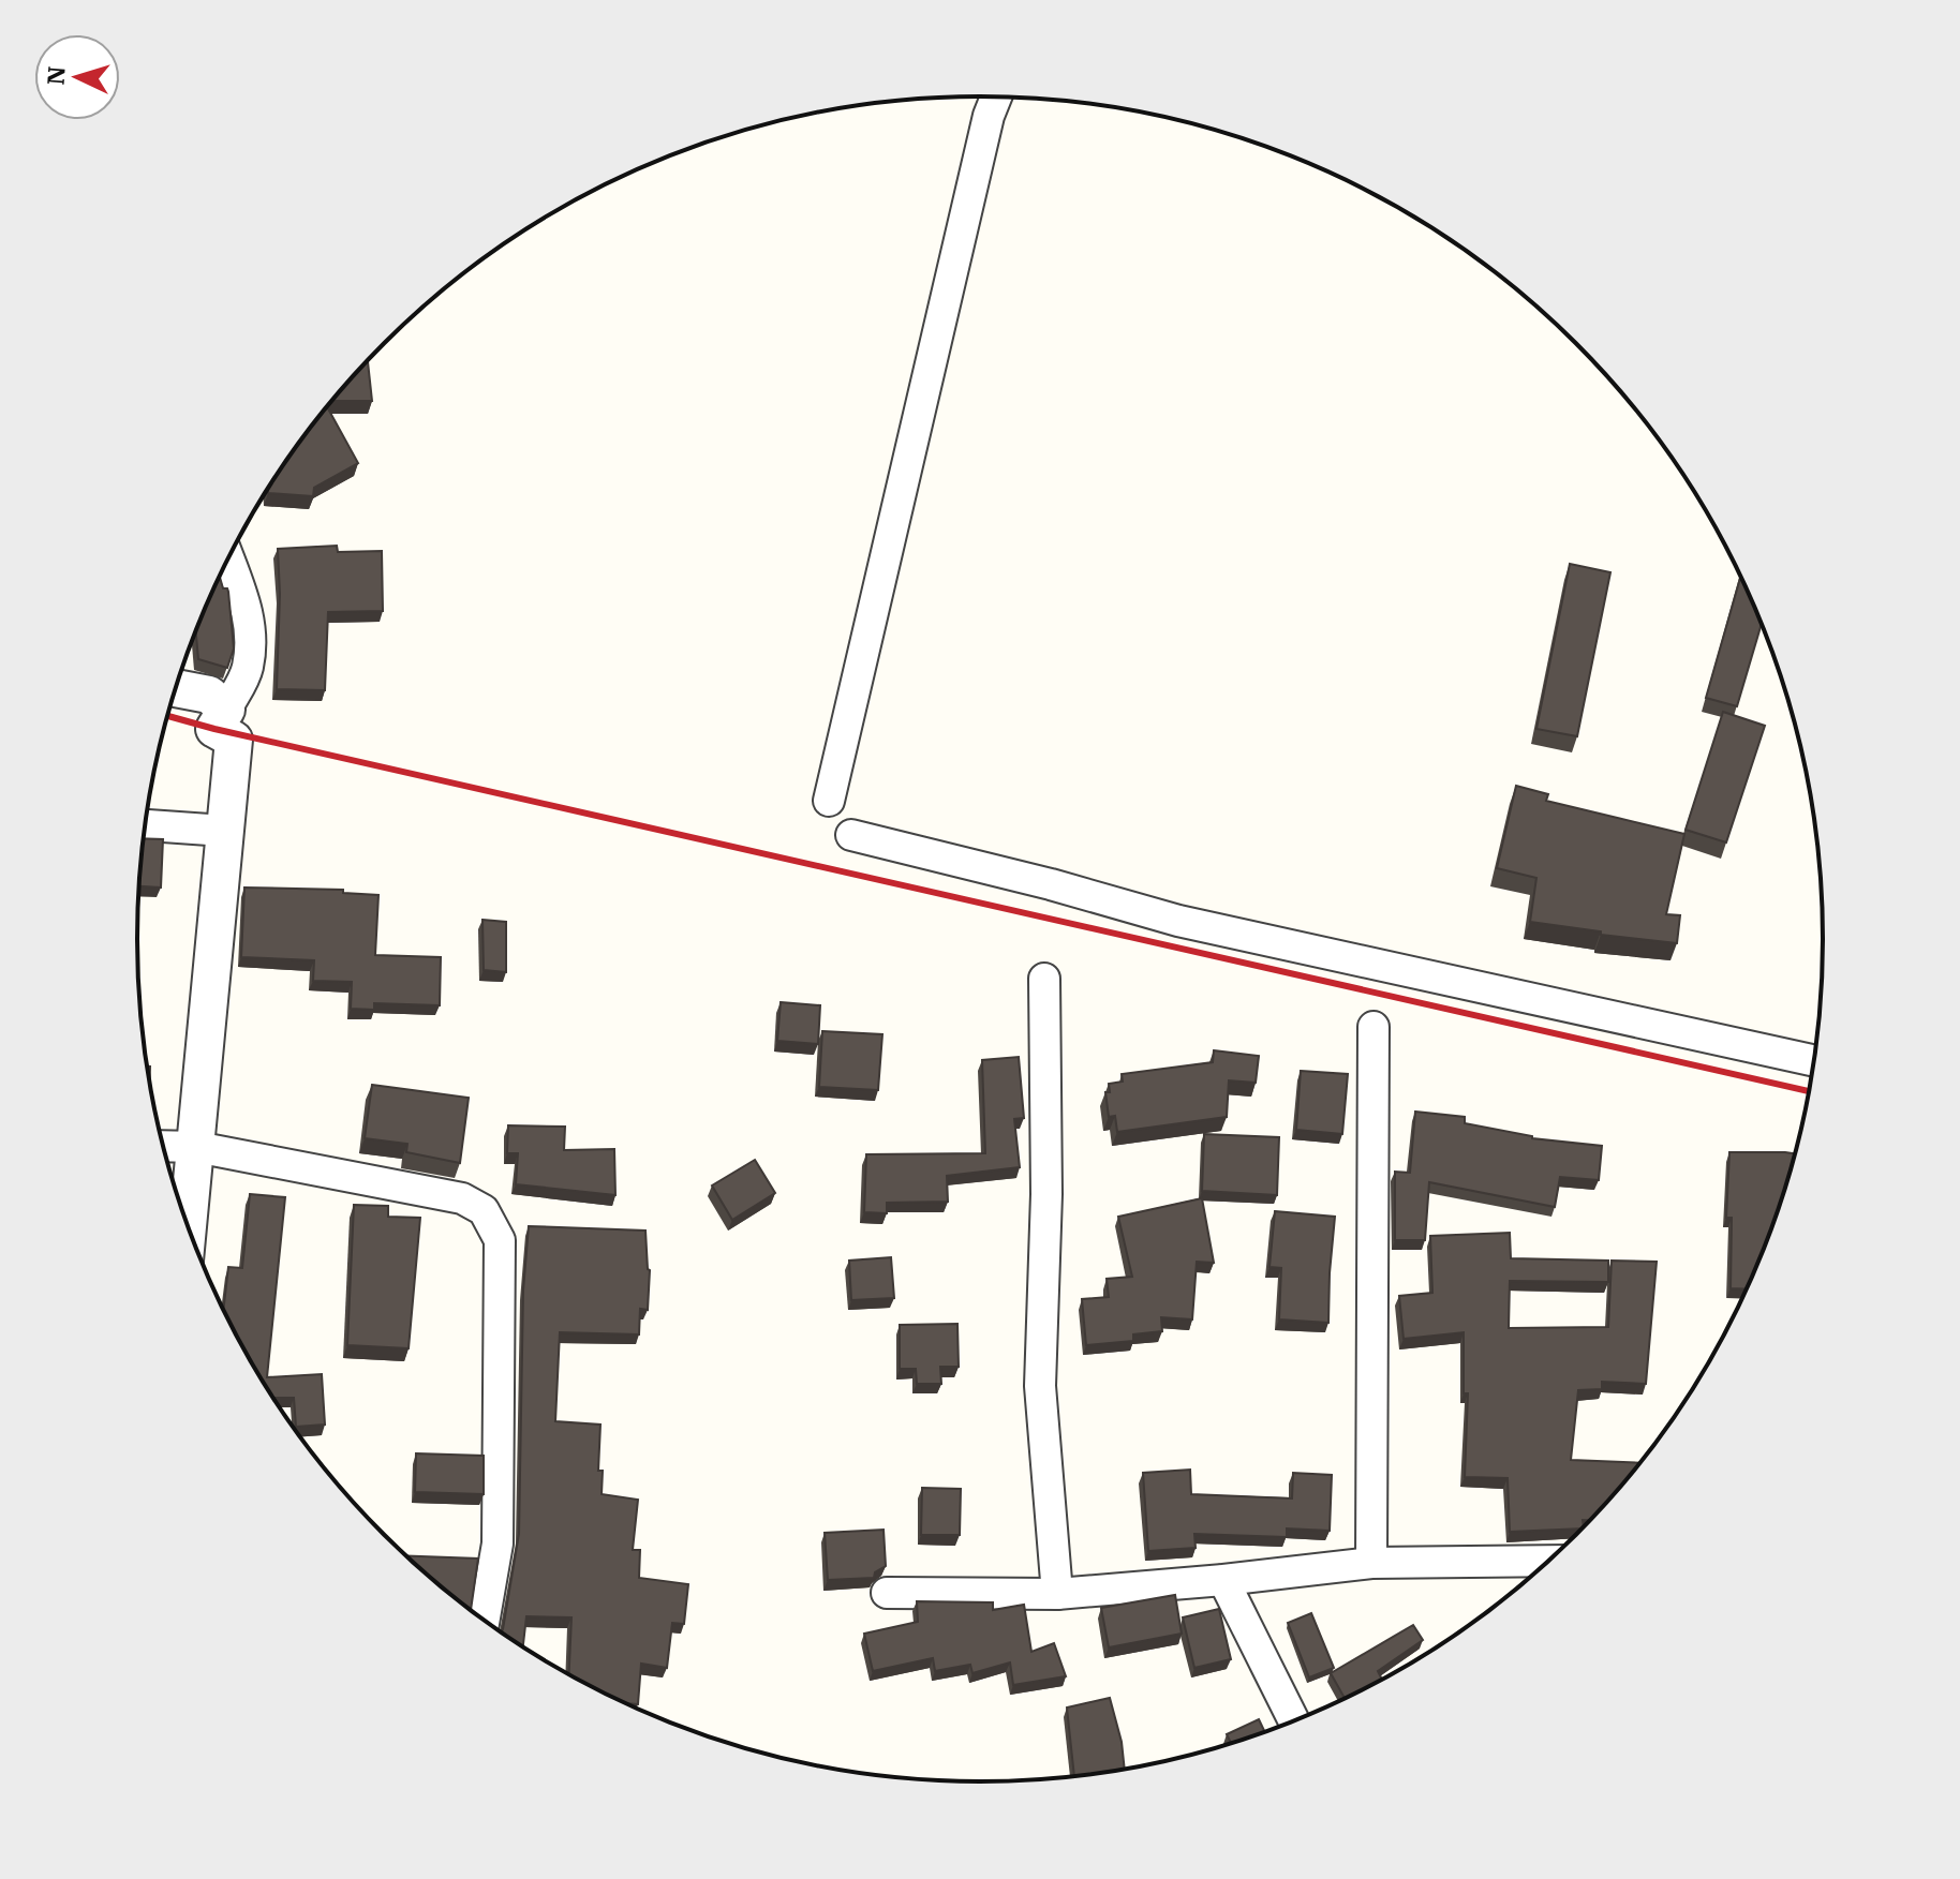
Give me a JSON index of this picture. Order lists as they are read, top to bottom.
{
  "north": "left"
}
